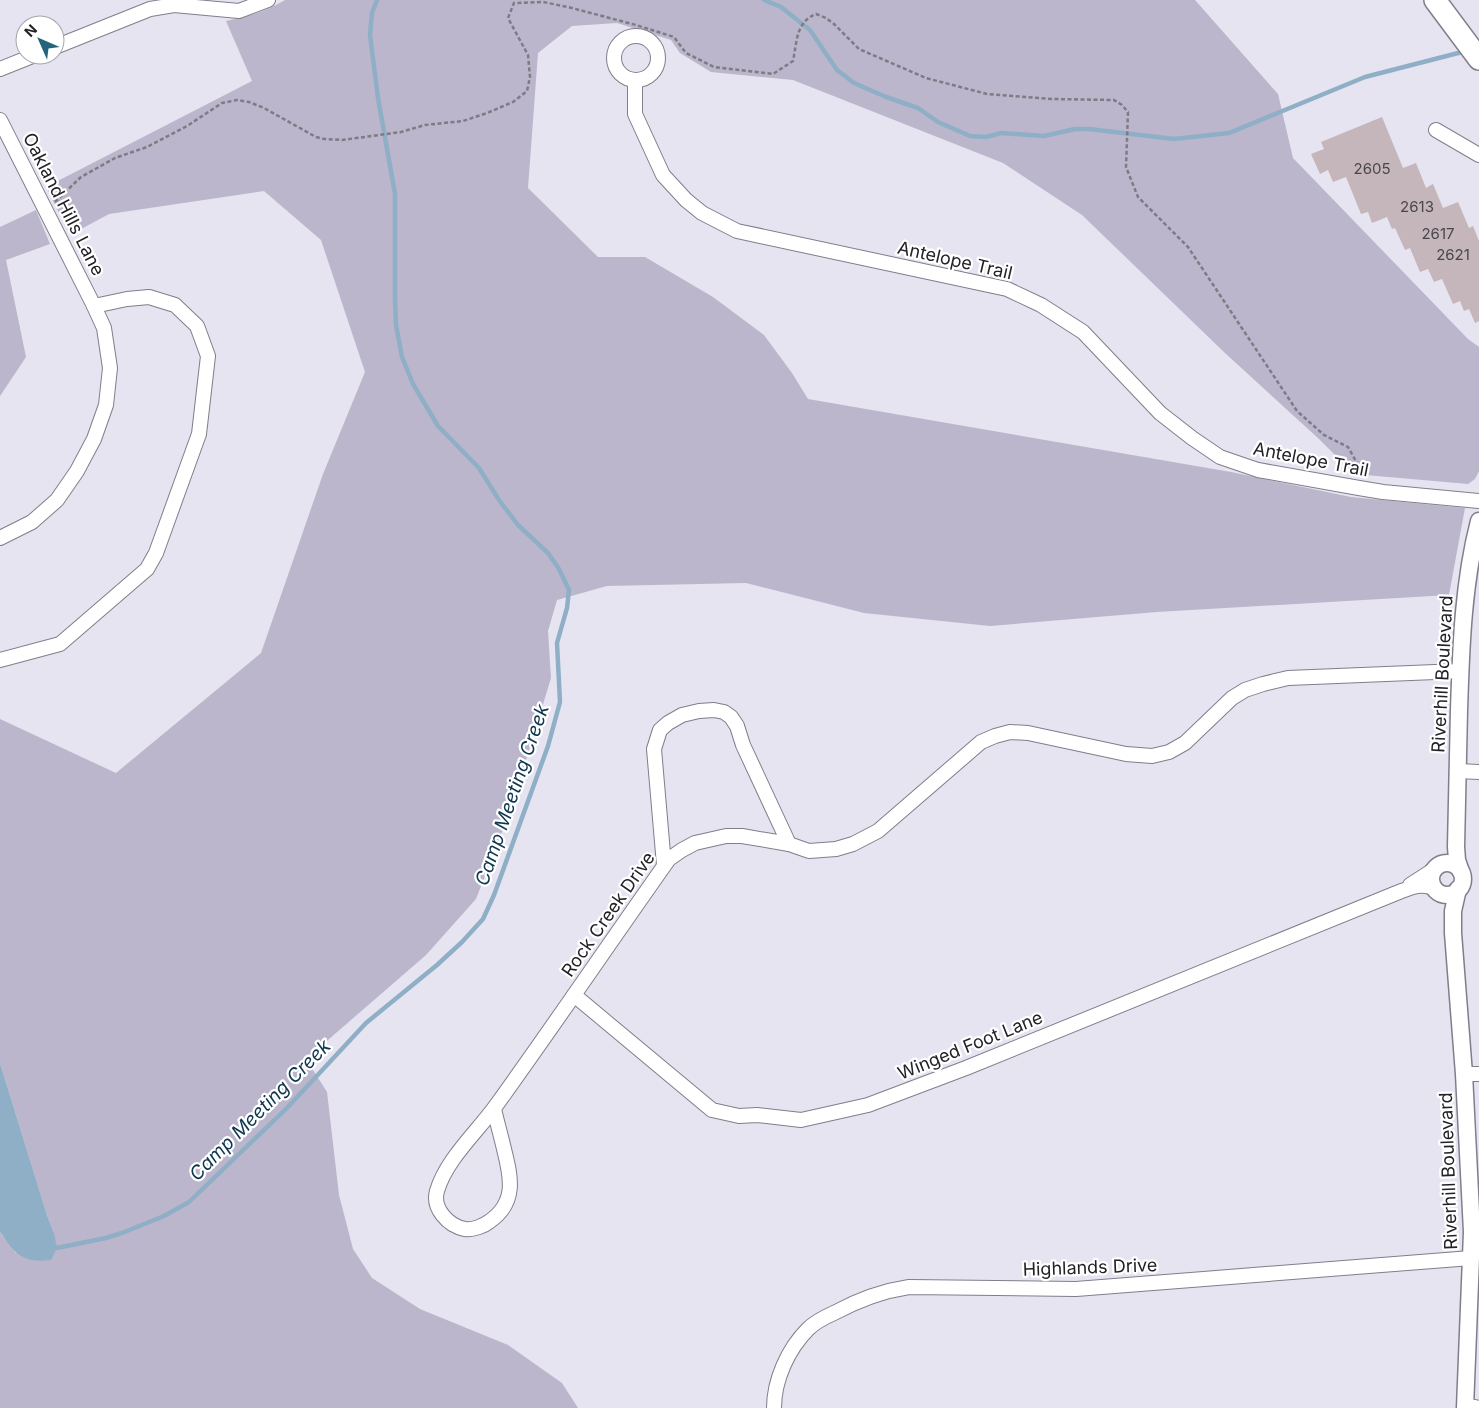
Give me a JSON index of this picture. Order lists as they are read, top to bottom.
{
  "streets": {
    "street": [
      "Oakland Hills Lane",
      "Antelope Trail",
      "Riverhill Boulevard",
      "Rock Creek Drive",
      "Winged Foot Lane",
      "Highlands Drive"
    ]
  },
  "crossings": [
    ["Riverhill Boulevard", "Rock Creek Drive"],
    ["Riverhill Boulevard", "Winged Foot Lane"],
    ["Riverhill Boulevard", "Highlands Drive"],
    ["Rock Creek Drive", "Winged Foot Lane"]
  ],
  "water": ["Camp Meeting Creek"],
  "house_numbers": [
    "2605",
    "2613",
    "2617",
    "2621"
  ],
  "north": "top left"
}
